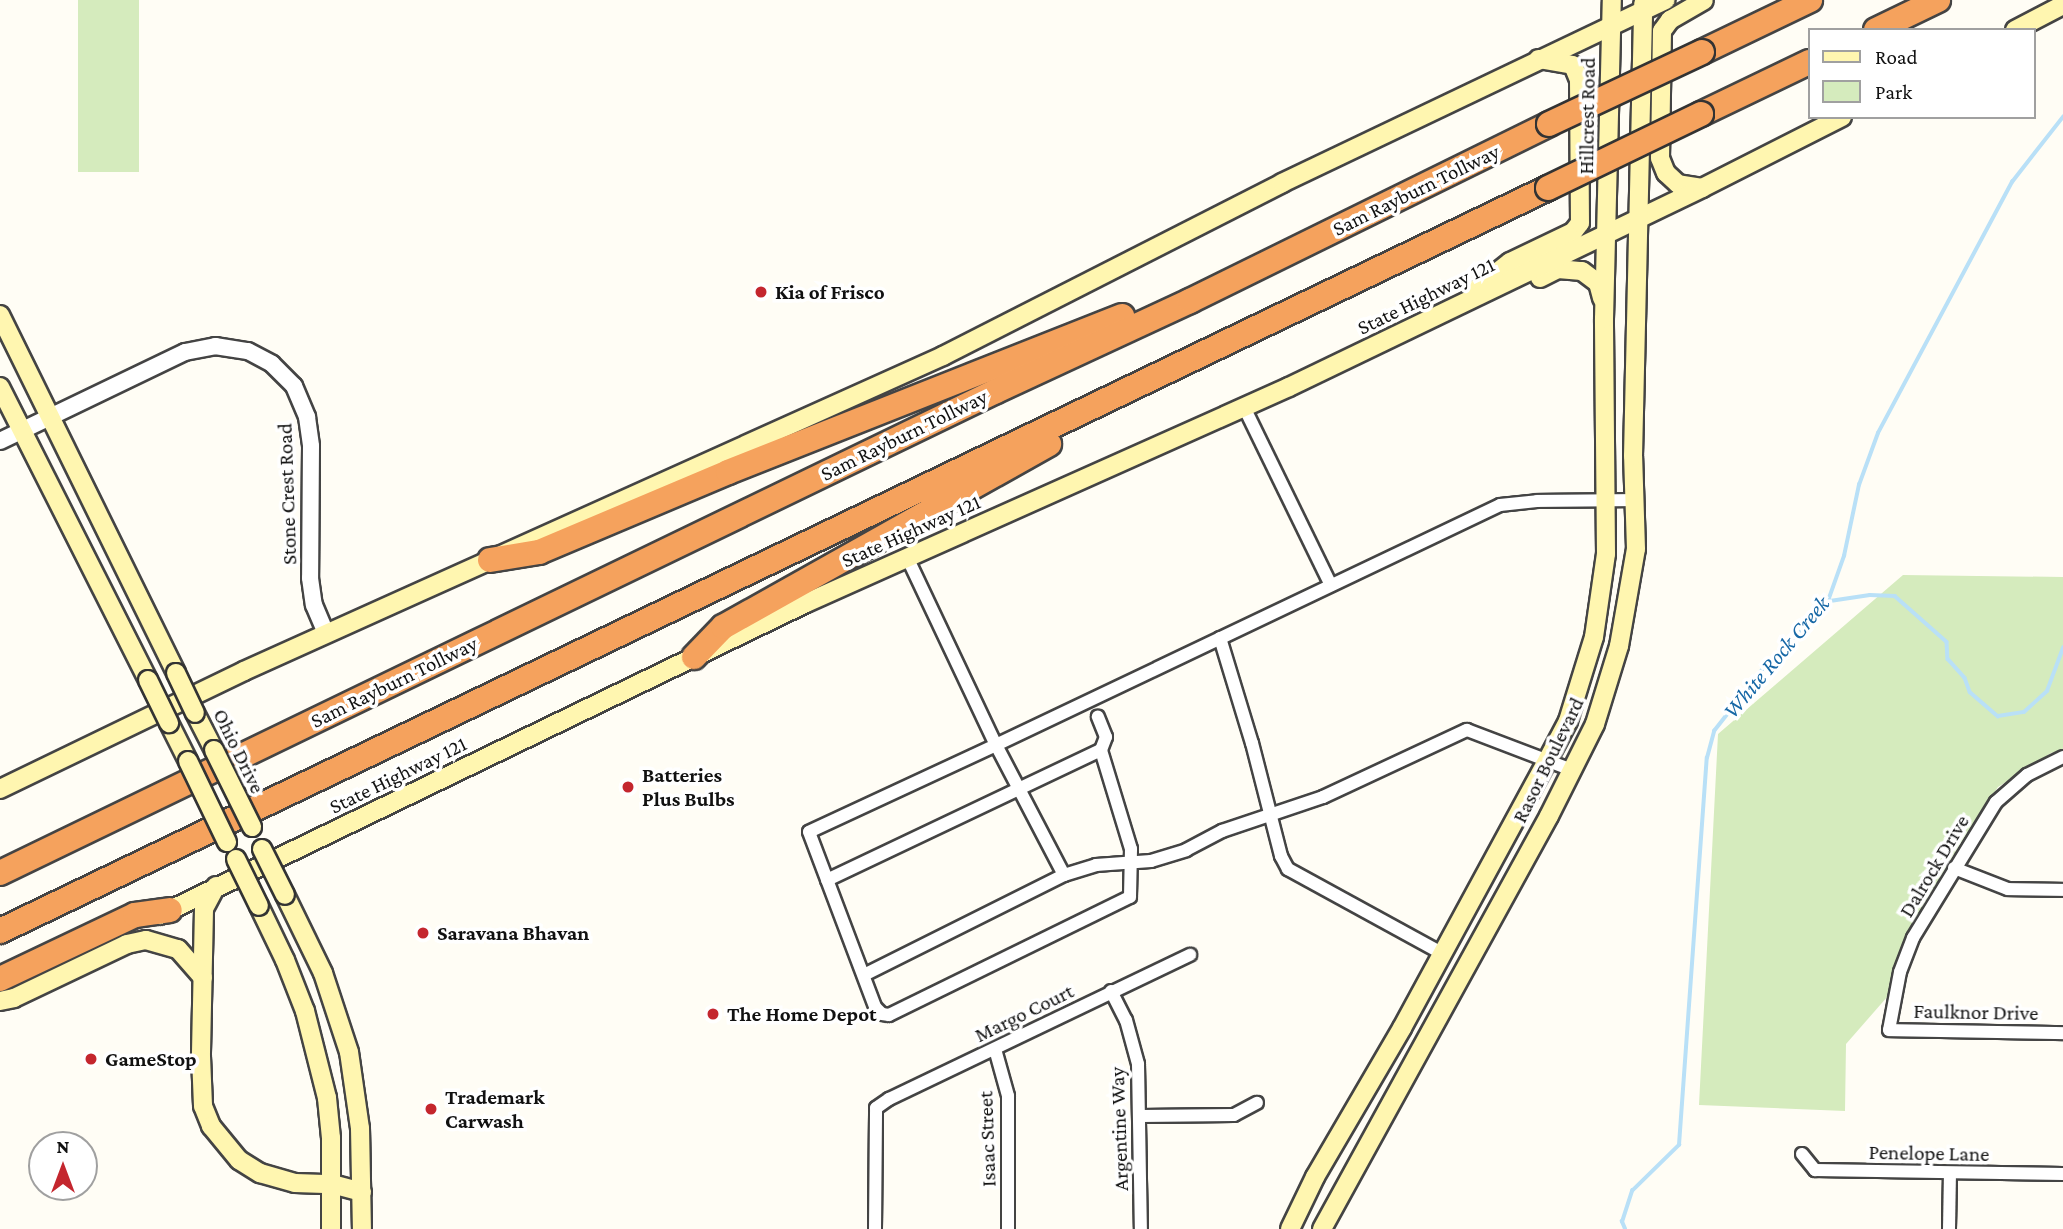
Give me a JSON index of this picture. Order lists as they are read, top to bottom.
{
  "streets": {
    "highway": ["Sam Rayburn Tollway"],
    "main road": [
      "Hillcrest Road",
      "State Highway 121",
      "Ohio Drive",
      "Rasor Boulevard"
    ],
    "street": [
      "Stone Crest Road",
      "Dalrock Drive",
      "Faulknor Drive",
      "Margo Court",
      "Argentine Way",
      "Isaac Street",
      "Penelope Lane"
    ]
  },
  "crossings": [
    ["Hillcrest Road", "State Highway 121"],
    ["Hillcrest Road", "Rasor Boulevard"],
    ["State Highway 121", "Rasor Boulevard"],
    ["Stone Crest Road", "Ohio Drive"],
    ["Dalrock Drive", "Faulknor Drive"],
    ["Margo Court", "Argentine Way"],
    ["Margo Court", "Isaac Street"]
  ],
  "water": ["White Rock Creek"],
  "places": [
    "Kia of Frisco",
    "Batteries Plus Bulbs",
    "Saravana Bhavan",
    "The Home Depot",
    "GameStop",
    "Trademark Carwash"
  ],
  "legend": ["Road", "Park"],
  "north": "top"
}
